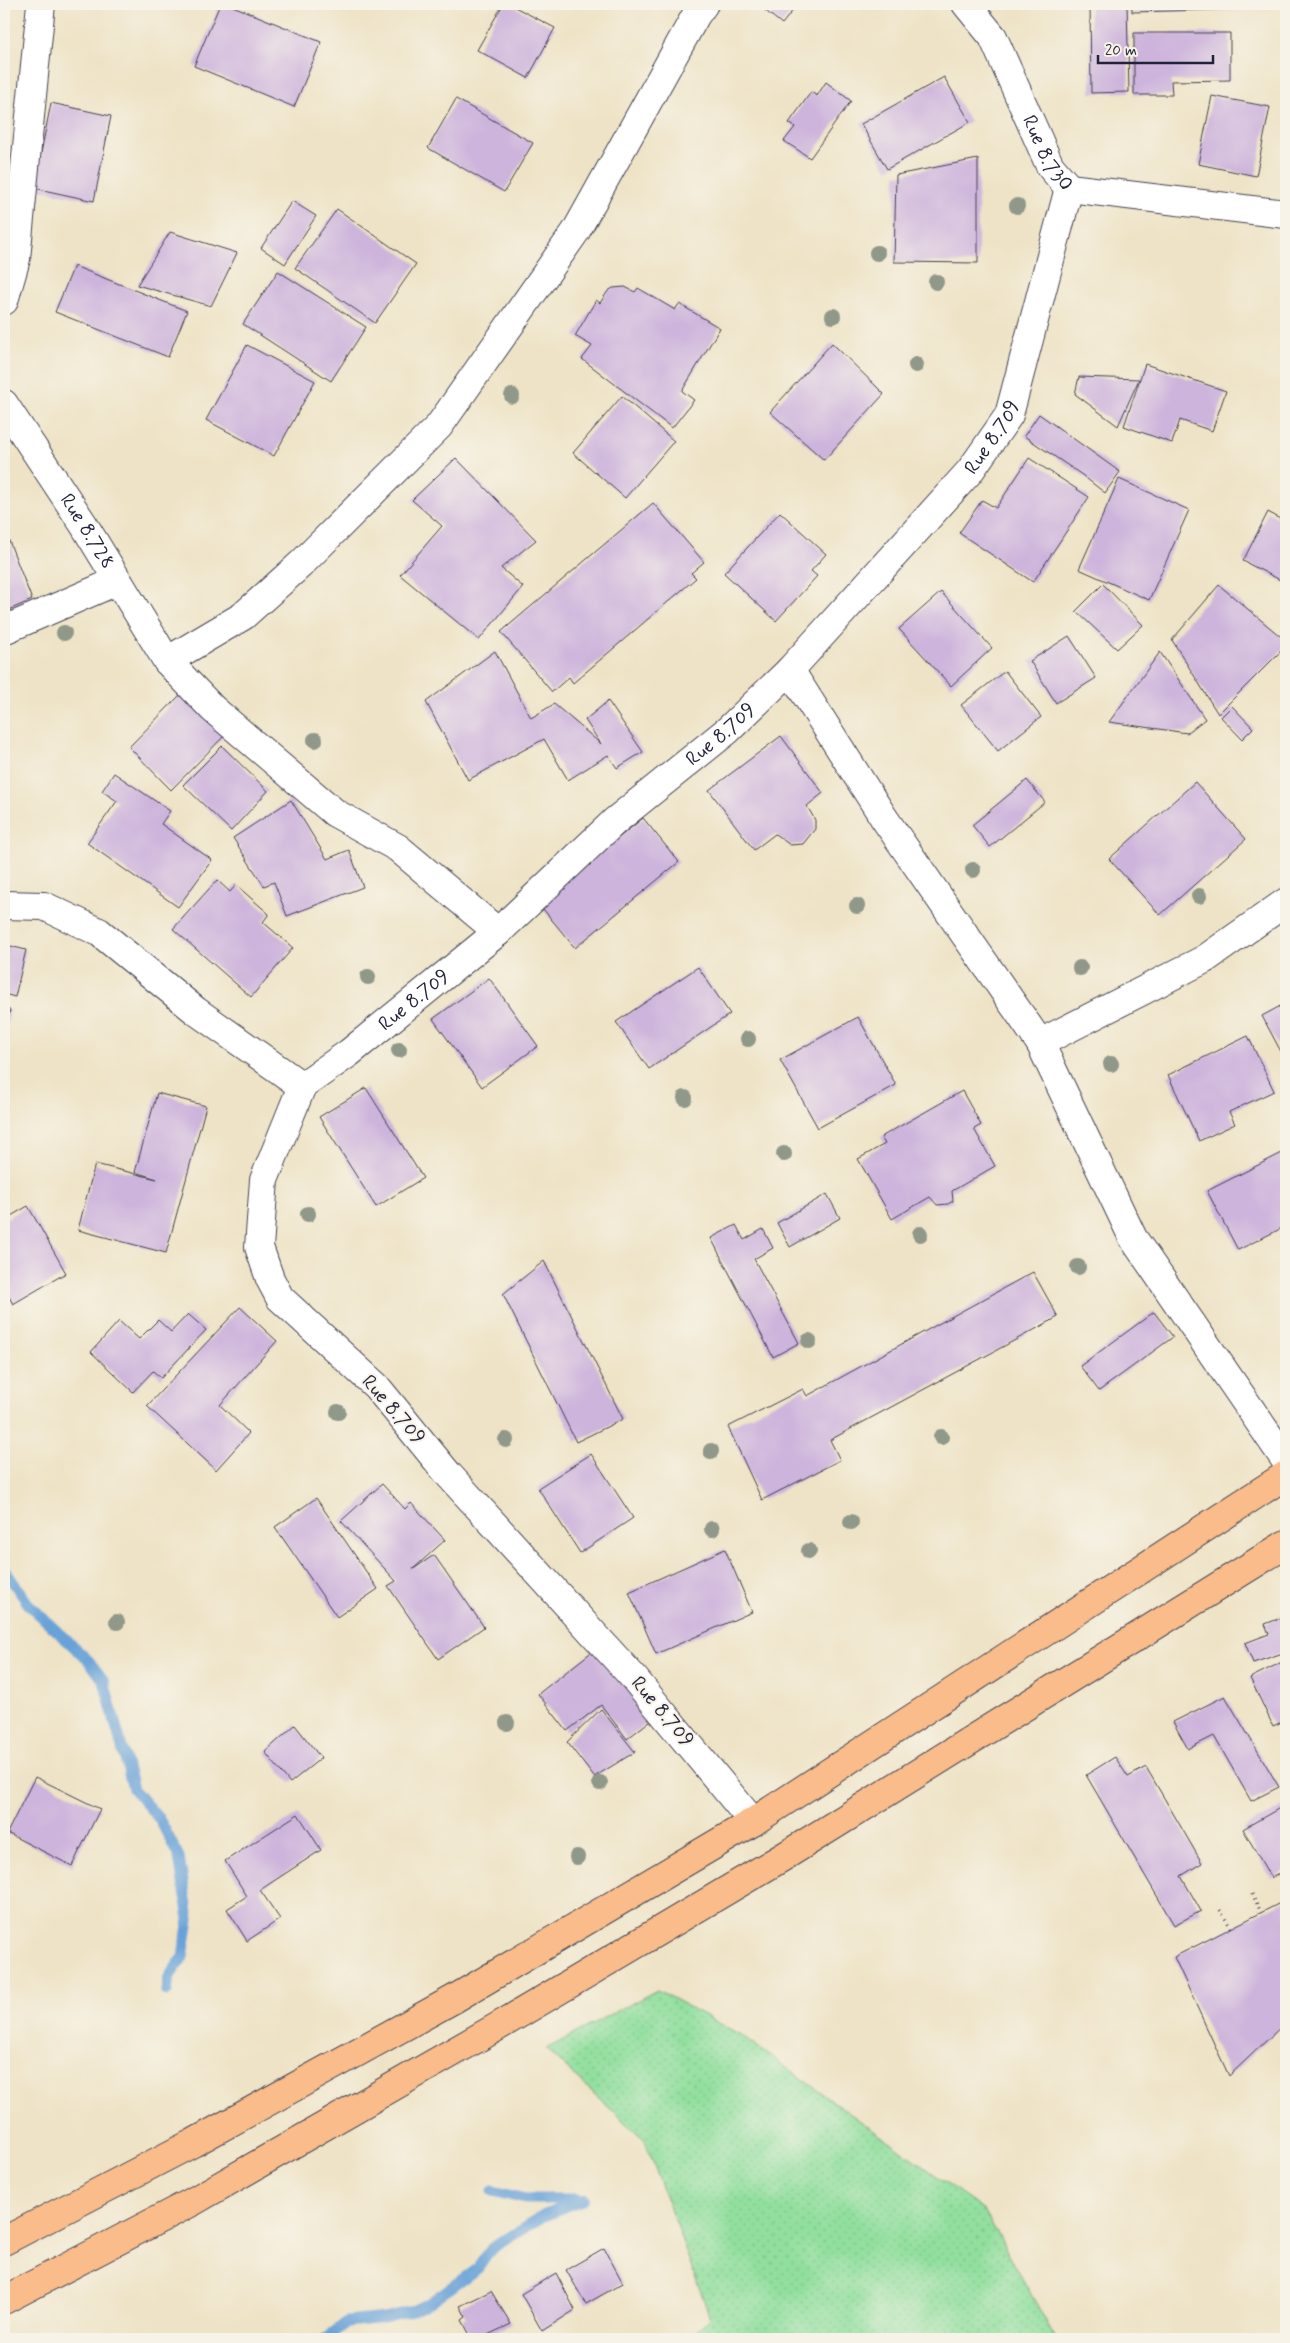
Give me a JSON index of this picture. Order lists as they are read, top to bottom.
{
  "streets": {
    "street": ["Rue 8.730", "Rue 8.709", "Rue 8.728"]
  },
  "crossings": [
    ["Rue 8.730", "Rue 8.709"],
    ["Rue 8.709", "Rue 8.728"]
  ],
  "scale_bar": "20 m"
}
